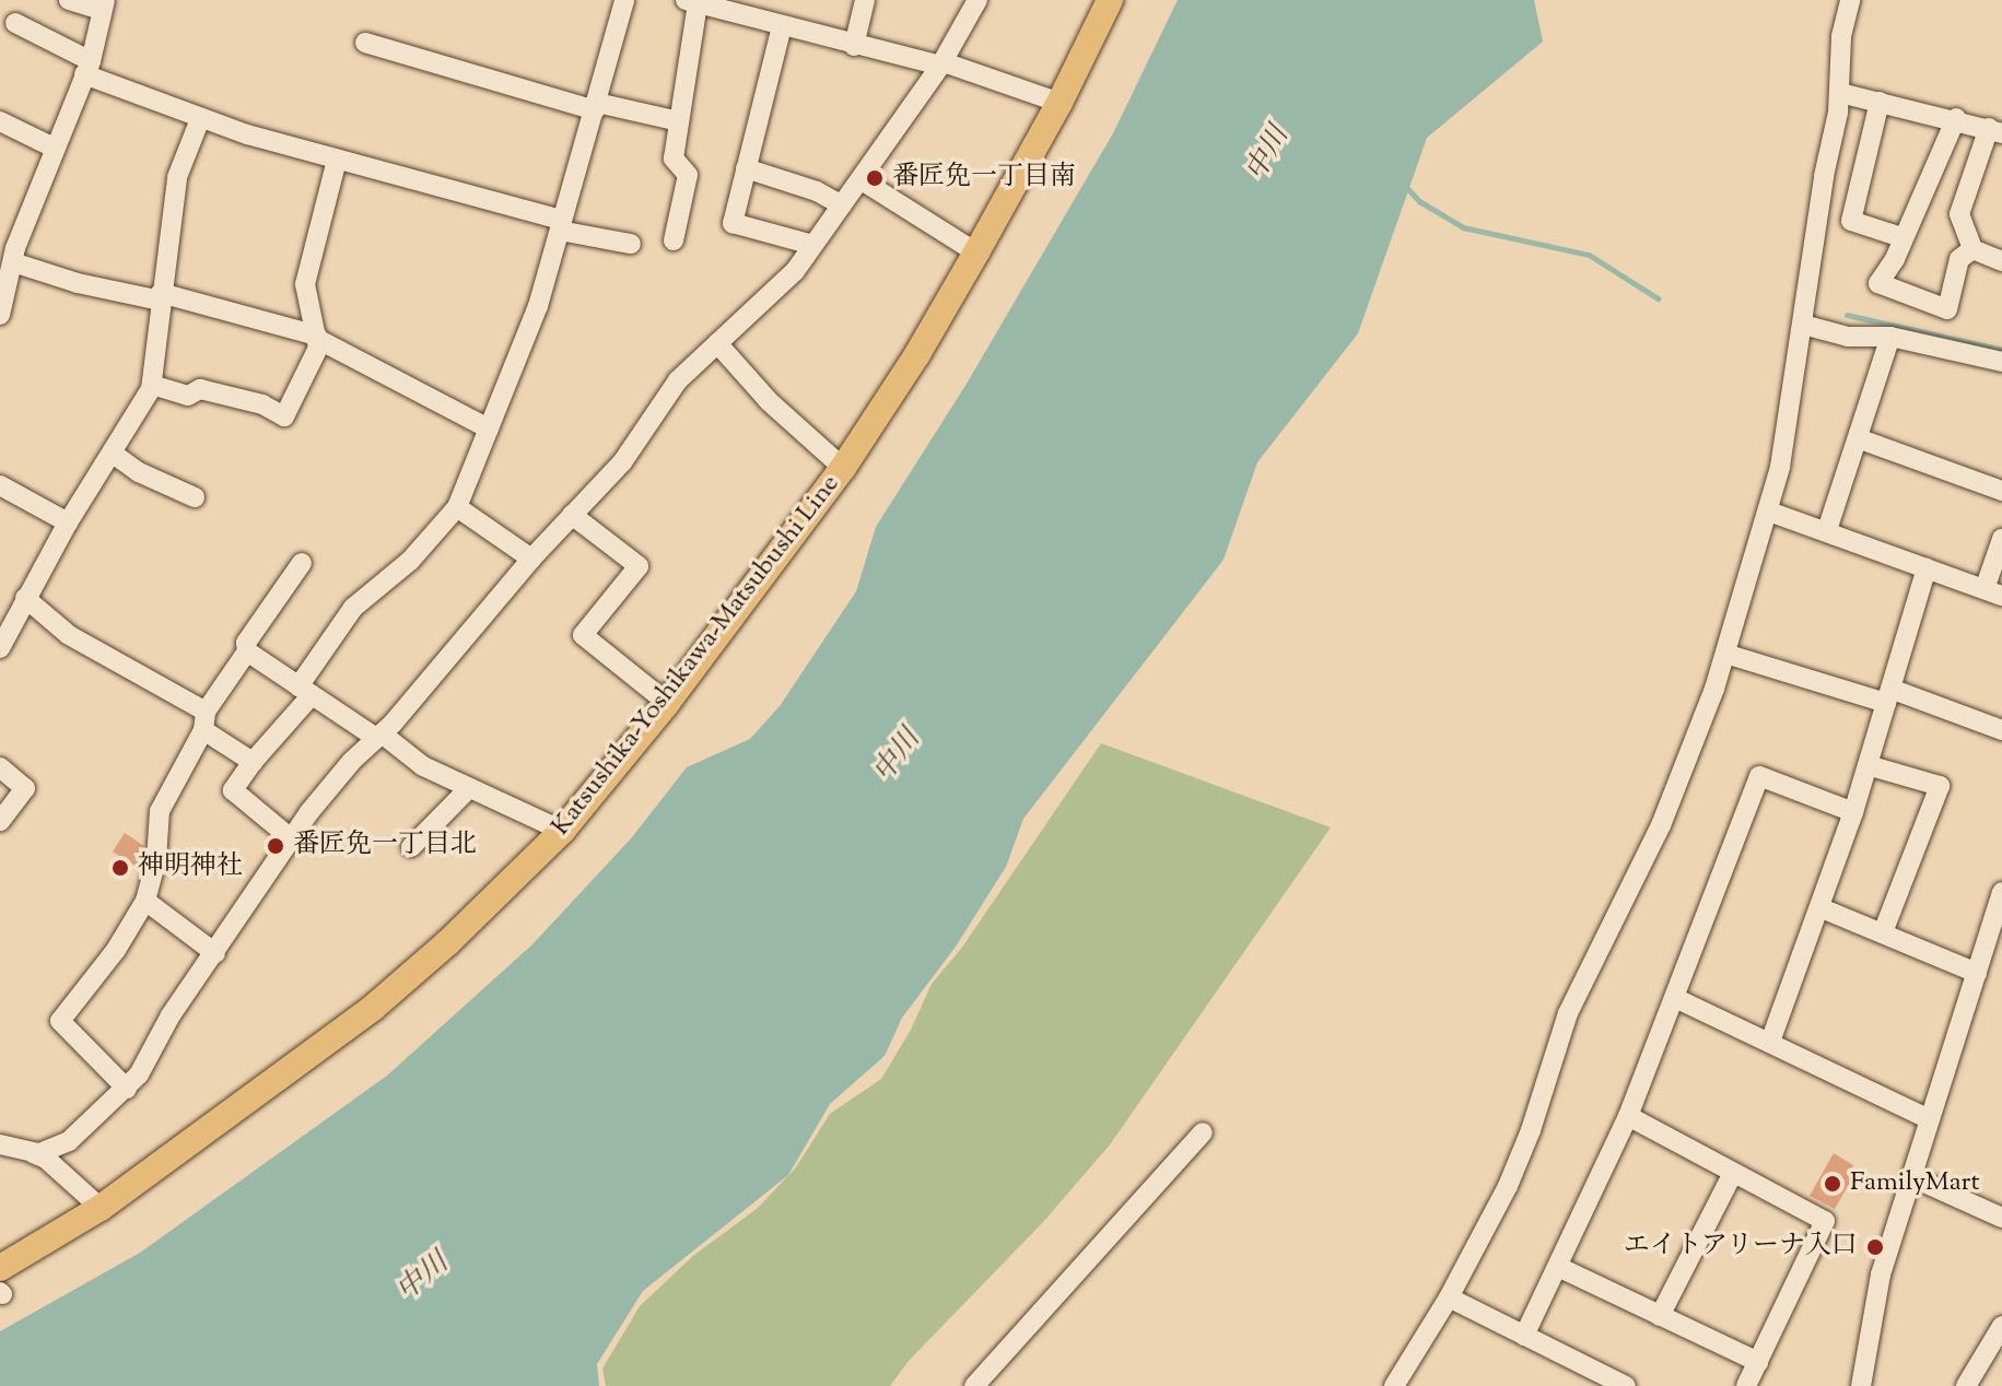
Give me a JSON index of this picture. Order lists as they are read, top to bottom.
{
  "streets": {
    "main road": ["Katsushika-Yoshikawa-Matsubushi Line"]
  },
  "water": ["中川"],
  "places": [
    "番匠免一丁目南",
    "番匠免一丁目北",
    "神明神社",
    "FamilyMart",
    "エイトアリーナ入口"
  ]
}
